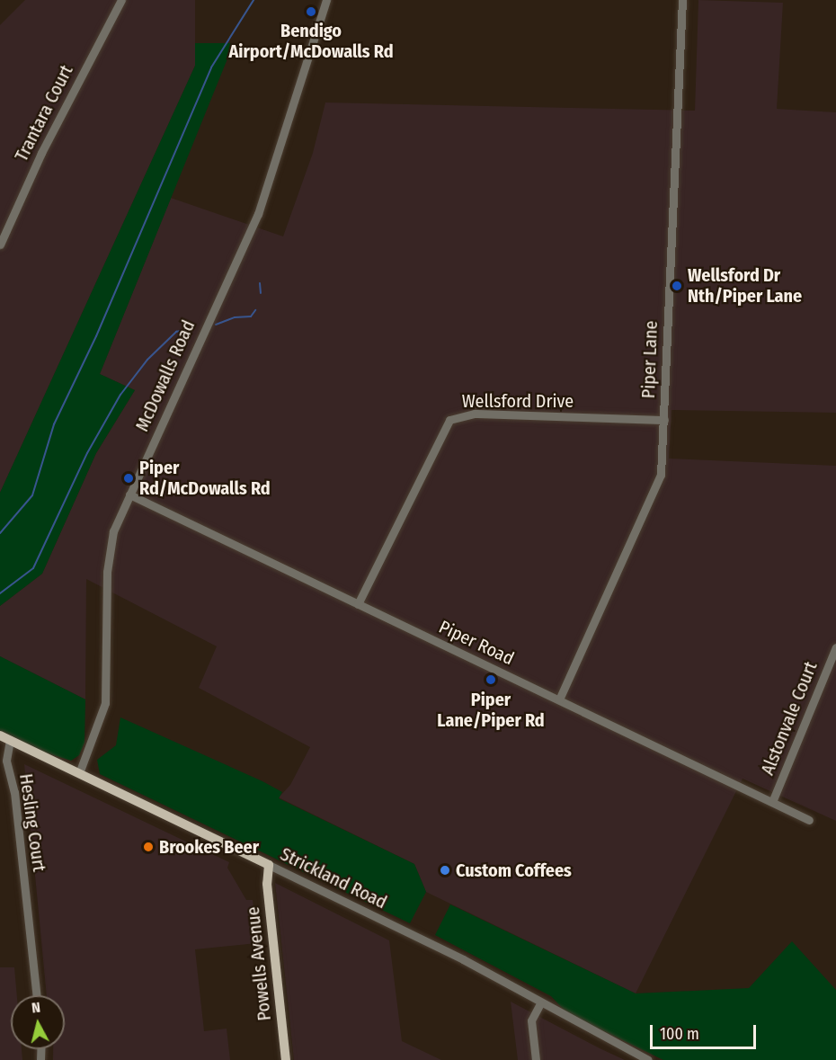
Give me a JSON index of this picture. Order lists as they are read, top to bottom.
{
  "streets": {
    "main road": ["Strickland Road", "Powells Avenue"],
    "street": [
      "Trantara Court",
      "Piper Lane",
      "McDowalls Road",
      "Wellsford Drive",
      "Piper Road",
      "Alstonvale Court",
      "Hesling Court"
    ]
  },
  "crossings": [
    ["Piper Lane", "Wellsford Drive"],
    ["Piper Lane", "Piper Road"],
    ["McDowalls Road", "Piper Road"],
    ["McDowalls Road", "Strickland Road"],
    ["Wellsford Drive", "Piper Road"],
    ["Piper Road", "Alstonvale Court"],
    ["Hesling Court", "Strickland Road"],
    ["Strickland Road", "Powells Avenue"]
  ],
  "places": [
    "Bendigo Airport/McDowalls Rd",
    "Wellsford Dr Nth/Piper Lane",
    "Piper Rd/McDowalls Rd",
    "Piper Lane/Piper Rd",
    "Brookes Beer",
    "Custom Coffees"
  ],
  "scale_bar": "100 m",
  "north": "top"
}
